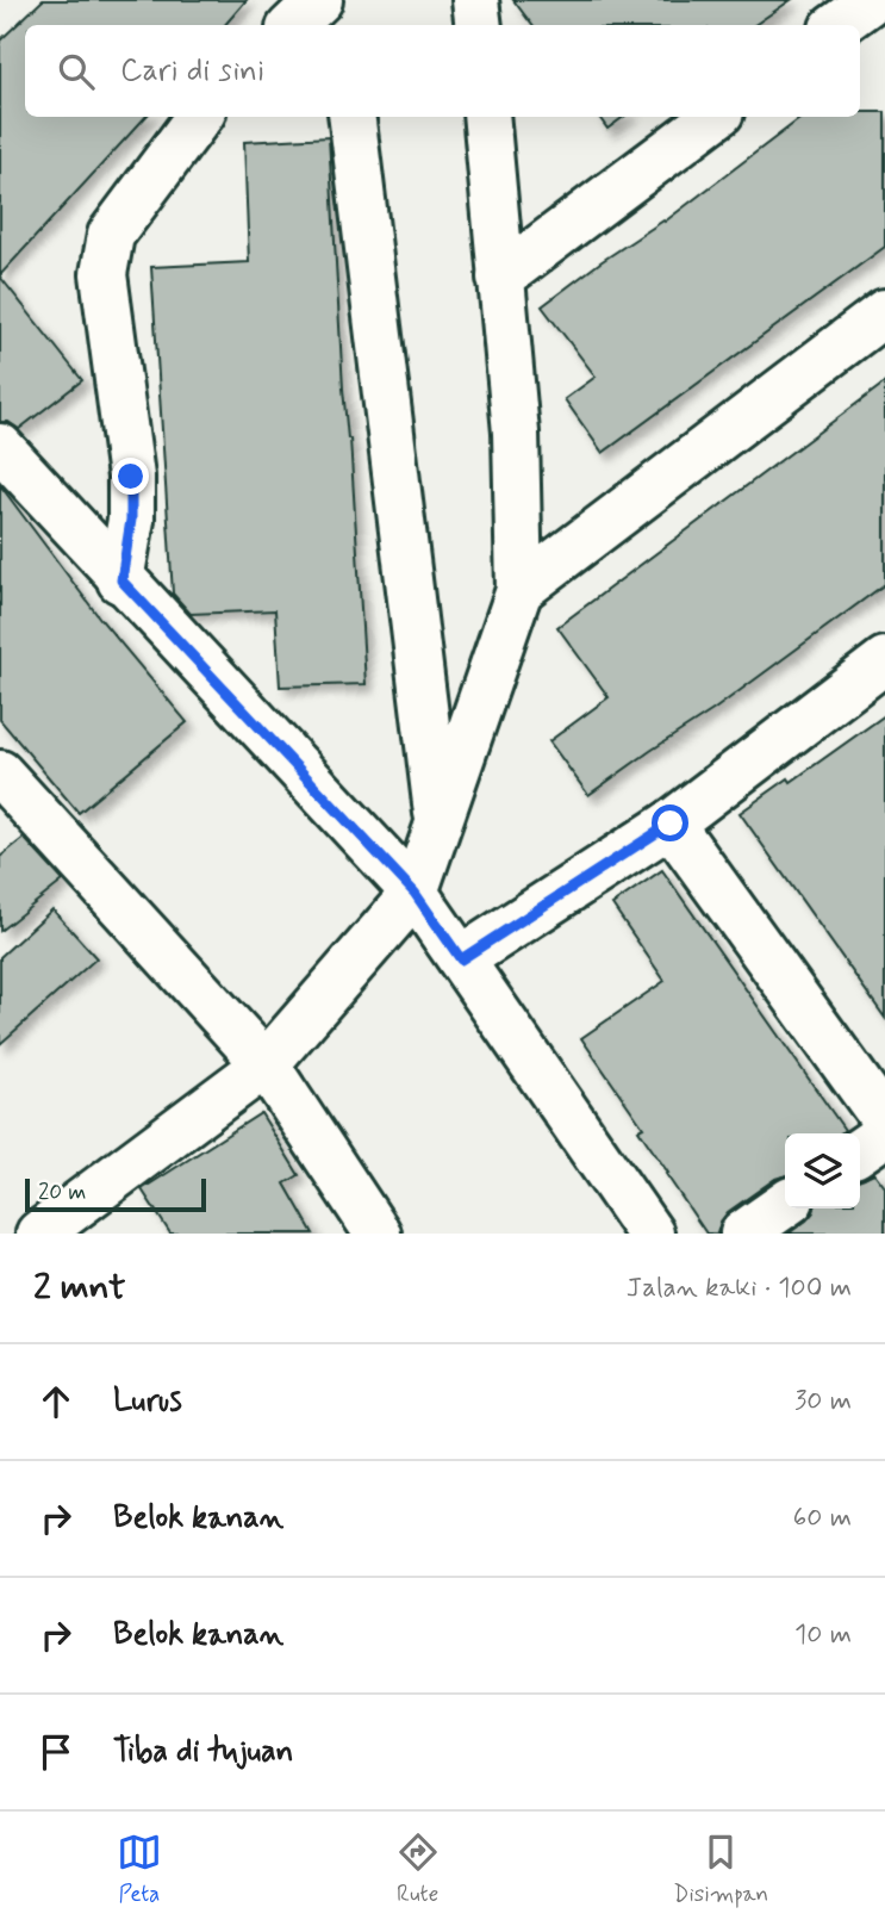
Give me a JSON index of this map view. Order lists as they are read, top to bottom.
{
  "scale_bar": "20 m",
  "page": {
    "search": "Cari di sini",
    "scale": "20 m",
    "heading": ["2 mnt", "Jalan kaki · 100 m"],
    "list": [
      ["Lurus", "30 m"],
      ["Belok kanan", "60 m"],
      ["Belok kanan", "10 m"],
      "Tiba di tujuan"
    ],
    "nav": ["Peta", "Rute", "Disimpan"]
  }
}
